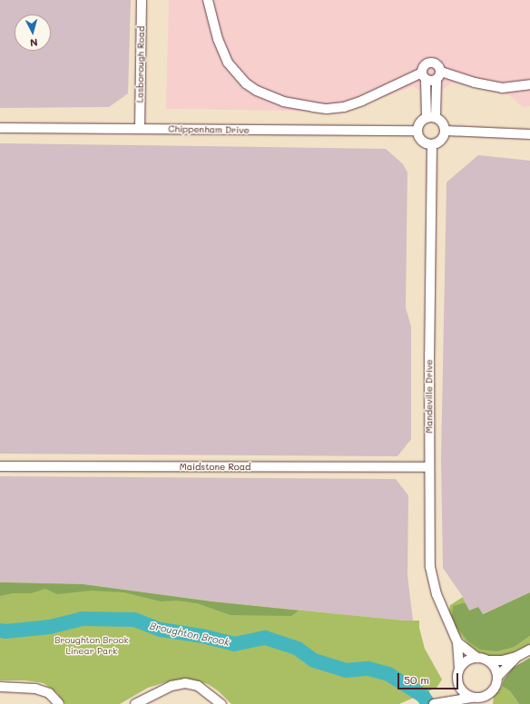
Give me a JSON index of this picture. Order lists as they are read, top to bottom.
{
  "streets": {
    "street": [
      "Lasborough Road",
      "Chippenham Drive",
      "Mandeville Drive",
      "Maidstone Road"
    ]
  },
  "crossings": [
    ["Lasborough Road", "Chippenham Drive"],
    ["Chippenham Drive", "Mandeville Drive"],
    ["Mandeville Drive", "Maidstone Road"]
  ],
  "water": ["Broughton Brook"],
  "parks": ["Broughton Brook Linear Park"],
  "scale_bar": "50 m",
  "north": "bottom"
}
